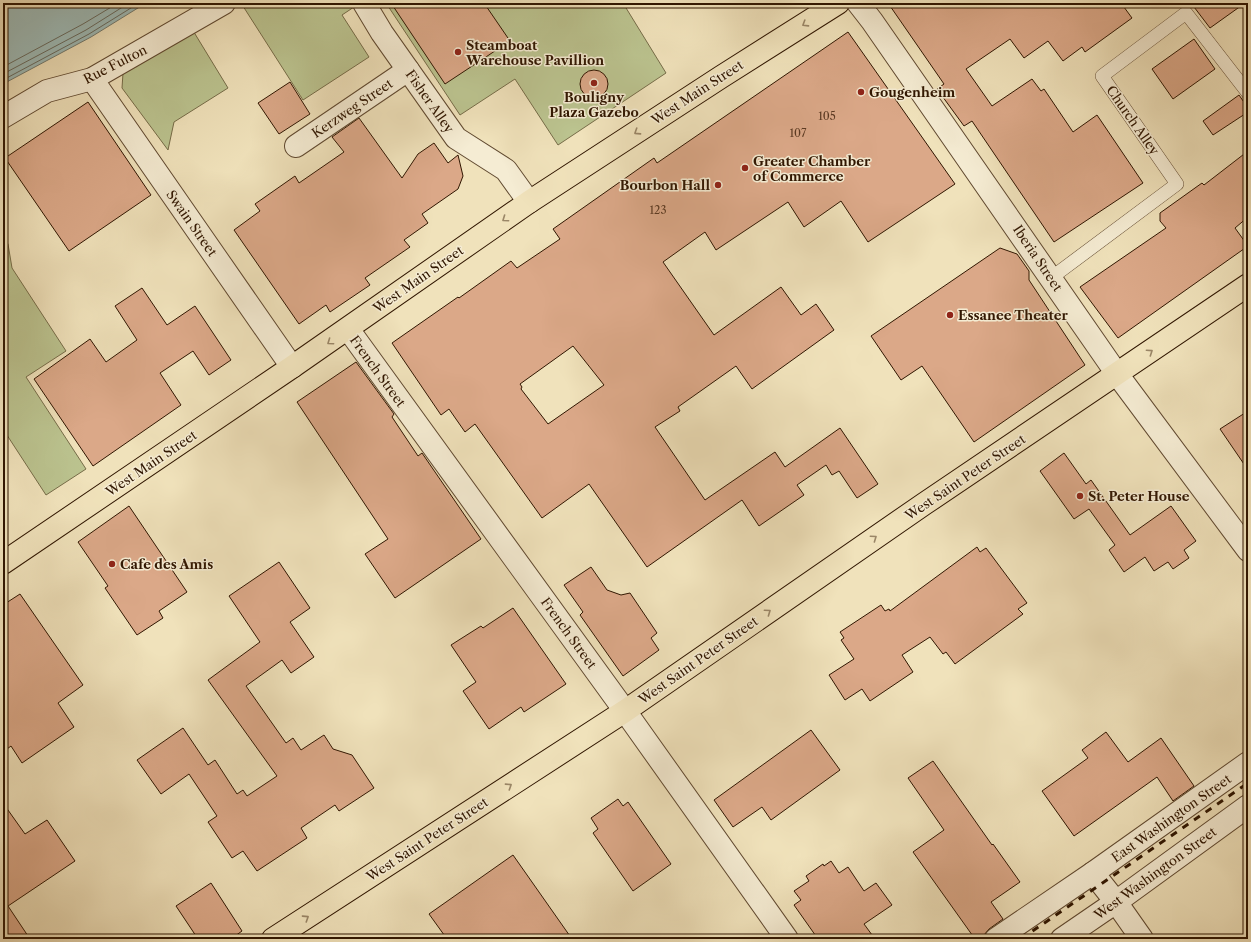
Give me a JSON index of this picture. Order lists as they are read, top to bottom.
{
  "streets": {
    "main road": ["West Main Street", "West Saint Peter Street"],
    "street": [
      "Rue Fulton",
      "Fisher Alley",
      "Kerzweg Street",
      "Swain Street",
      "Iberia Street",
      "French Street",
      "East Washington Street",
      "West Washington Street"
    ],
    "lane": ["Church Alley"]
  },
  "crossings": [
    ["Rue Fulton", "Swain Street"],
    ["West Main Street", "Fisher Alley"],
    ["West Main Street", "Swain Street"],
    ["West Main Street", "French Street"],
    ["Fisher Alley", "Kerzweg Street"],
    ["Church Alley", "Iberia Street"],
    ["Iberia Street", "West Saint Peter Street"],
    ["French Street", "West Saint Peter Street"]
  ],
  "one_way": ["West Main Street", "West Saint Peter Street"],
  "places": [
    "Steamboat Warehouse Pavillion",
    "Bouligny Plaza Gazebo",
    "Gougenheim",
    "Greater Chamber of Commerce",
    "Bourbon Hall",
    "Essanee Theater",
    "St. Peter House",
    "Cafe des Amis"
  ],
  "house_numbers": ["105", "107", "123"]
}
